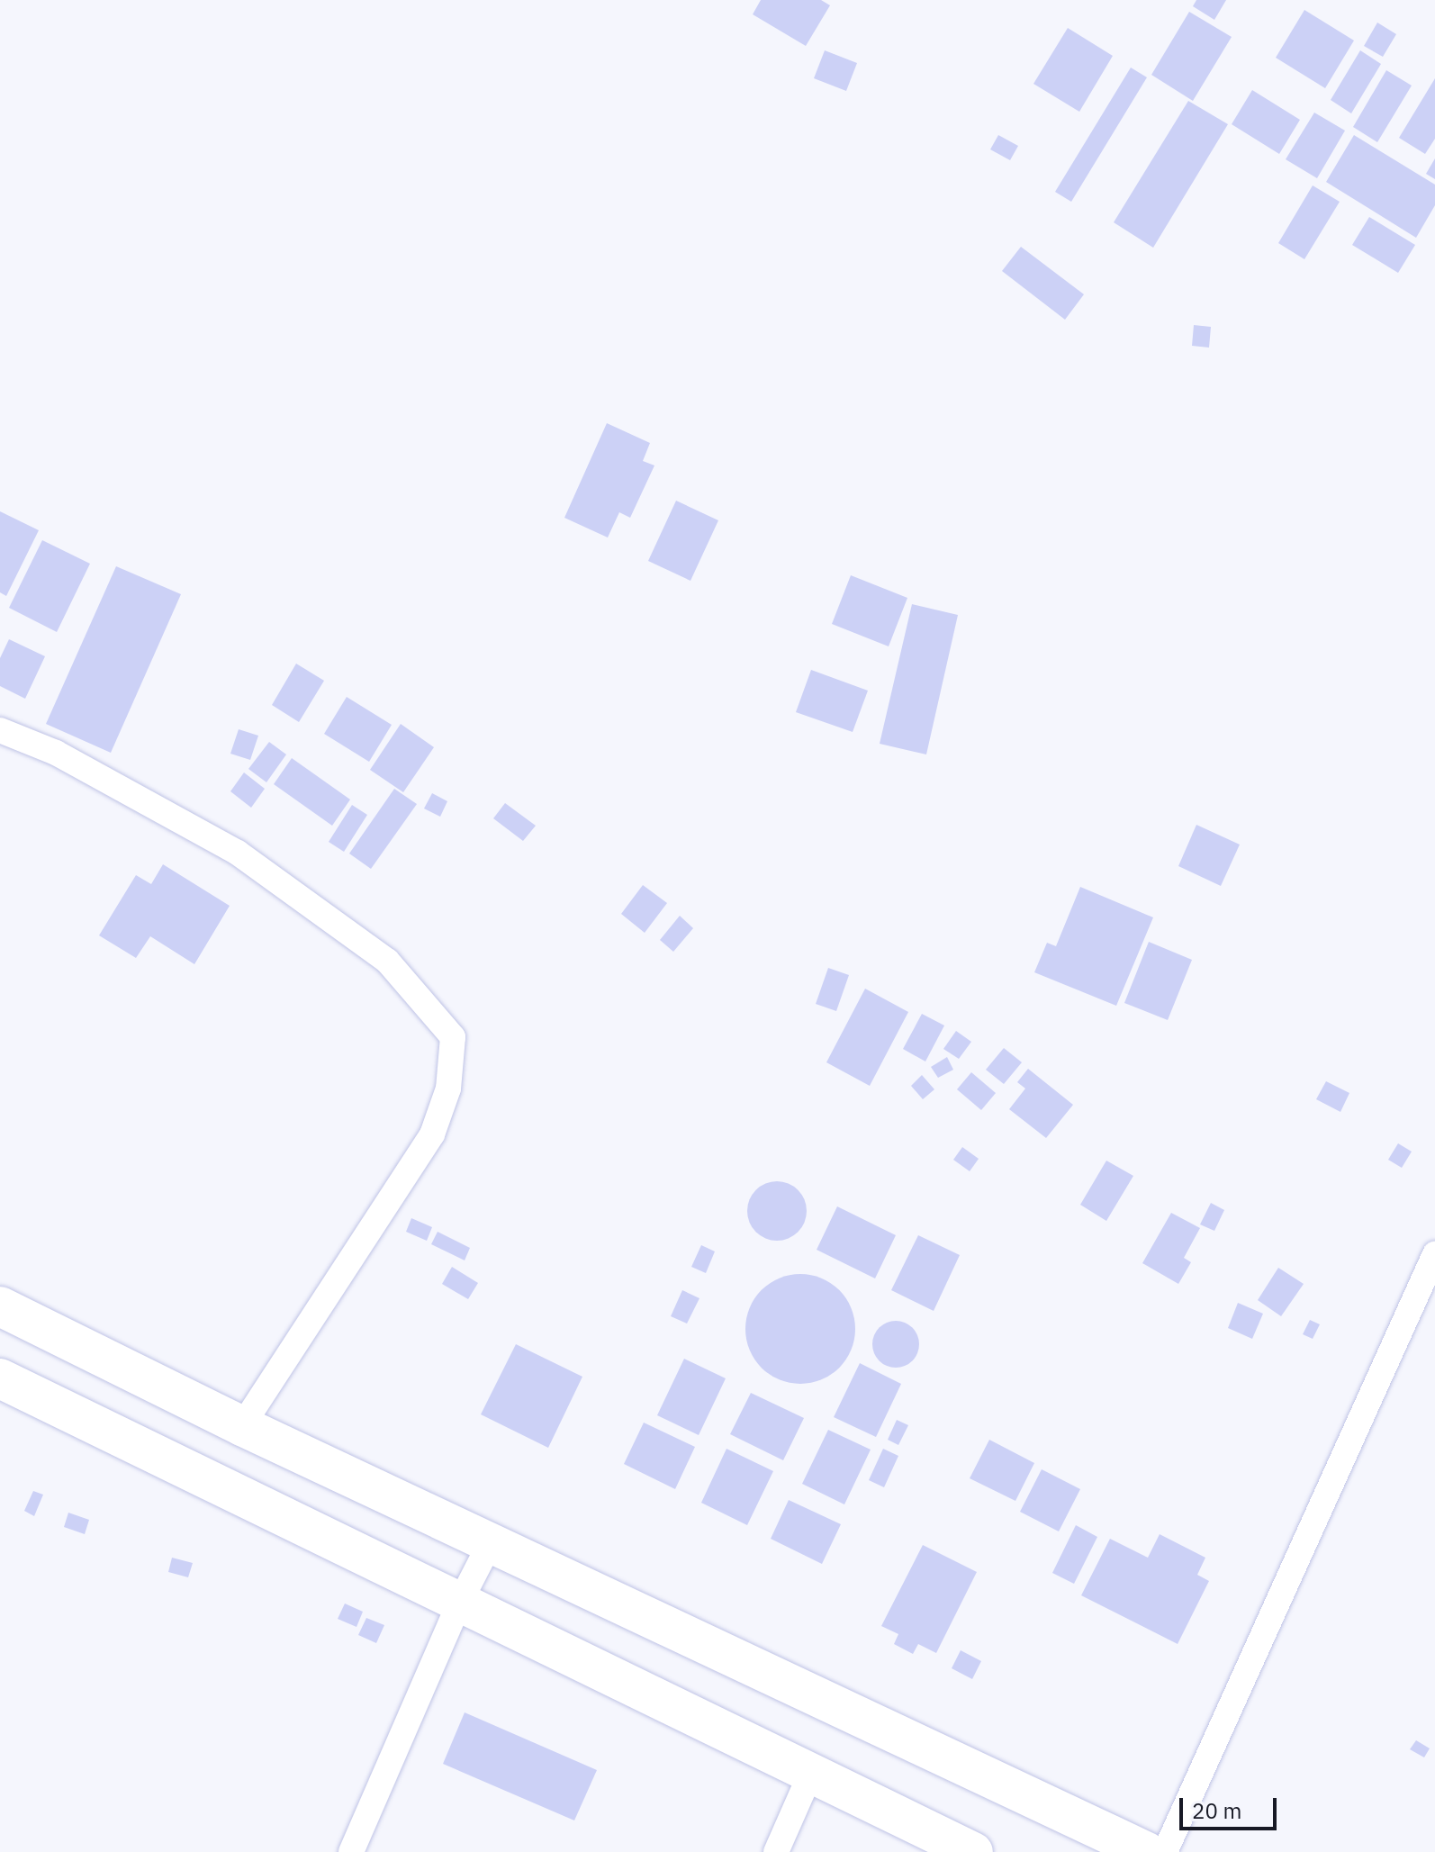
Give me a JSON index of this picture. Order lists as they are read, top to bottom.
{
  "scale_bar": "20 m"
}
